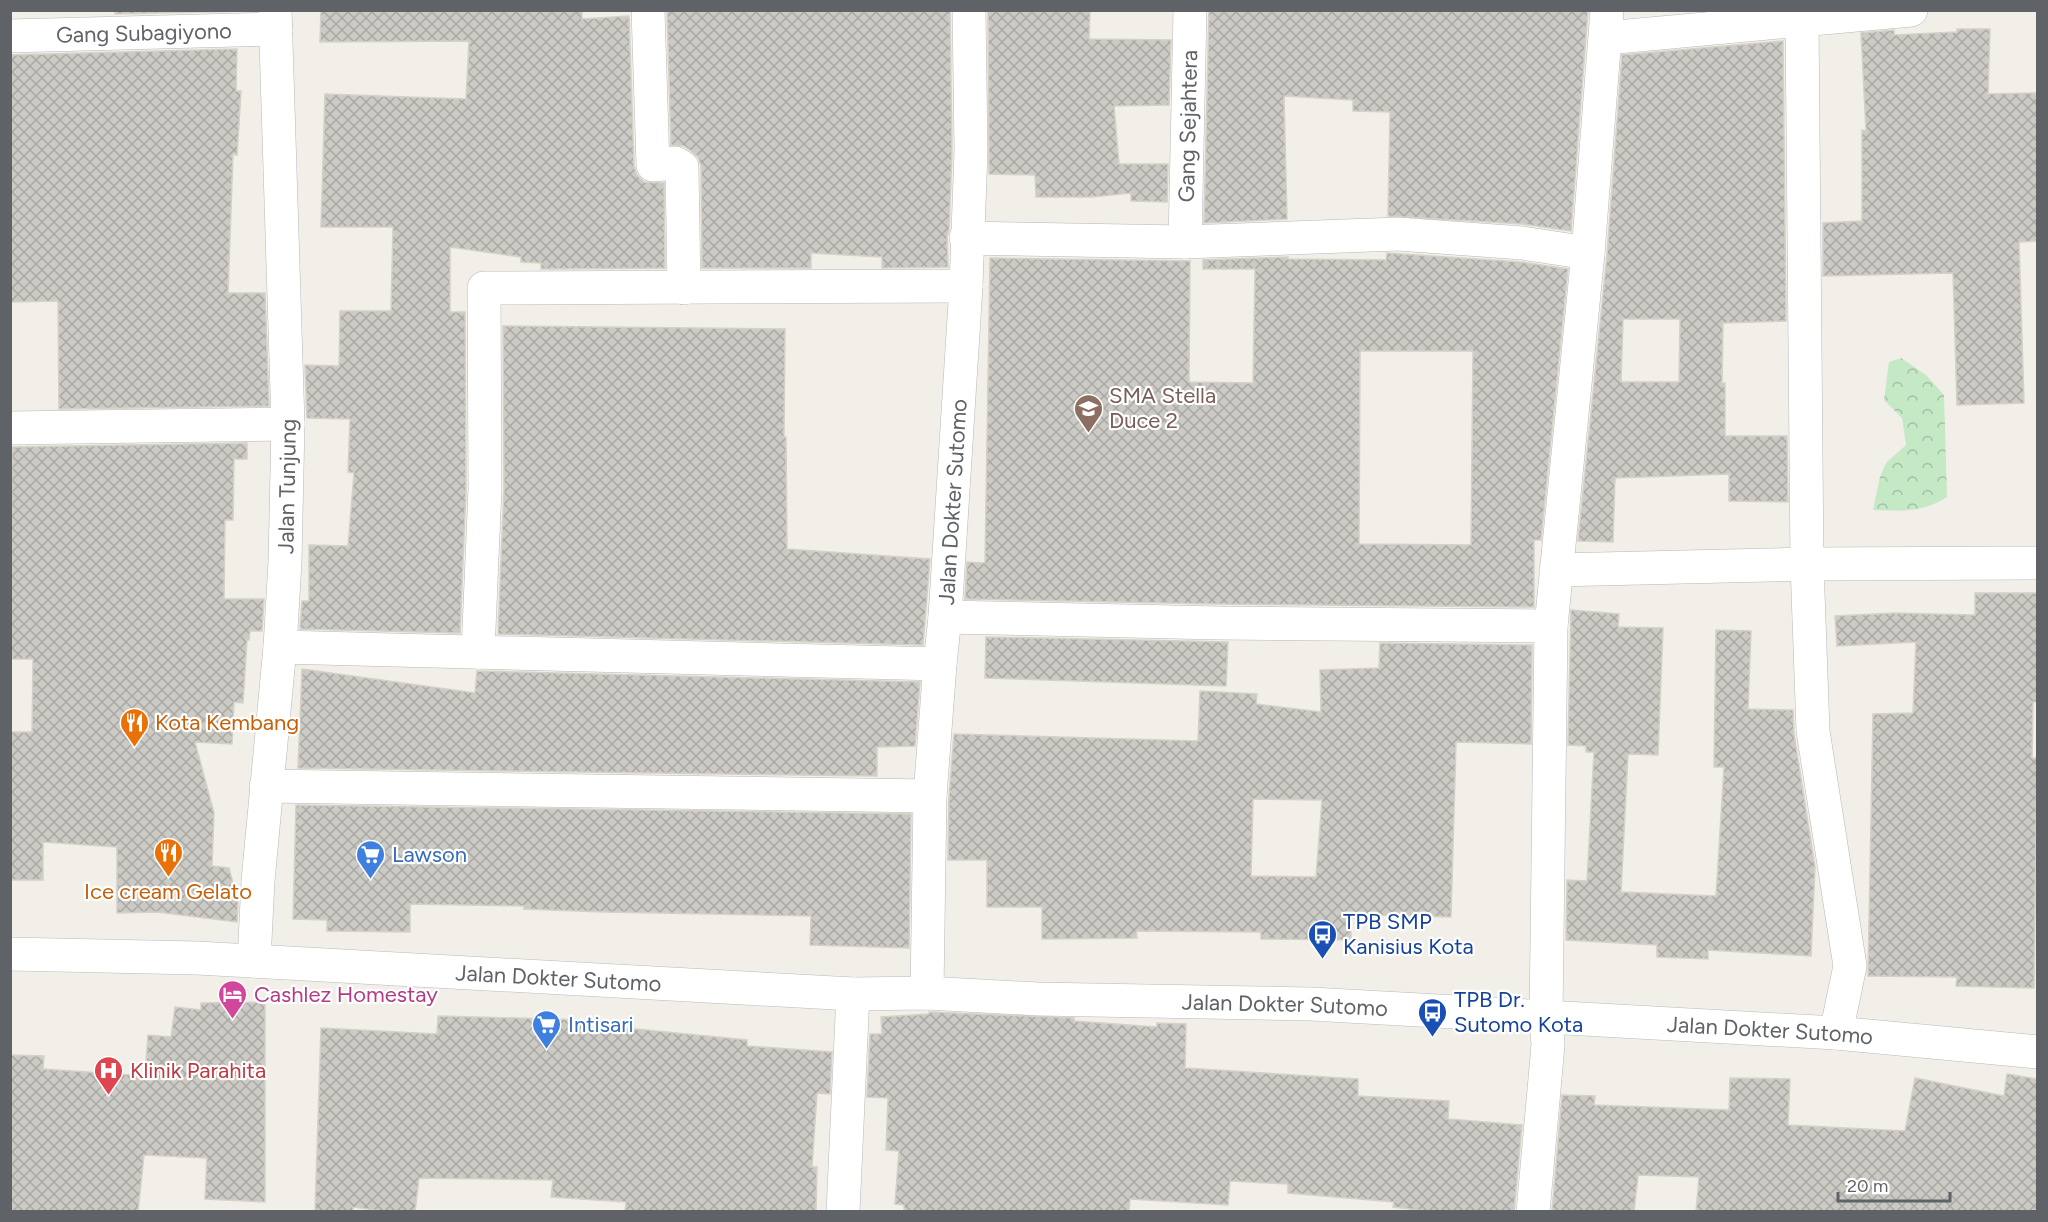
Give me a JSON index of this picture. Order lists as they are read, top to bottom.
{
  "streets": {
    "street": [
      "Gang Subagiyono",
      "Gang Sejahtera",
      "Jalan Tunjung",
      "Jalan Dokter Sutomo"
    ]
  },
  "crossings": [
    ["Gang Subagiyono", "Jalan Tunjung"],
    ["Jalan Tunjung", "Jalan Dokter Sutomo"]
  ],
  "places": {
    "school or university": ["SMA Stella Duce 2"],
    "restaurant": ["Kota Kembang", "Ice cream Gelato"],
    "supermarket": ["Lawson", "Intisari"],
    "bus stop": ["TPB SMP Kanisius Kota", "TPB Dr. Sutomo Kota"],
    "hotel": ["Cashlez Homestay"],
    "hospital": ["Klinik Parahita"]
  },
  "scale_bar": "20 m"
}
